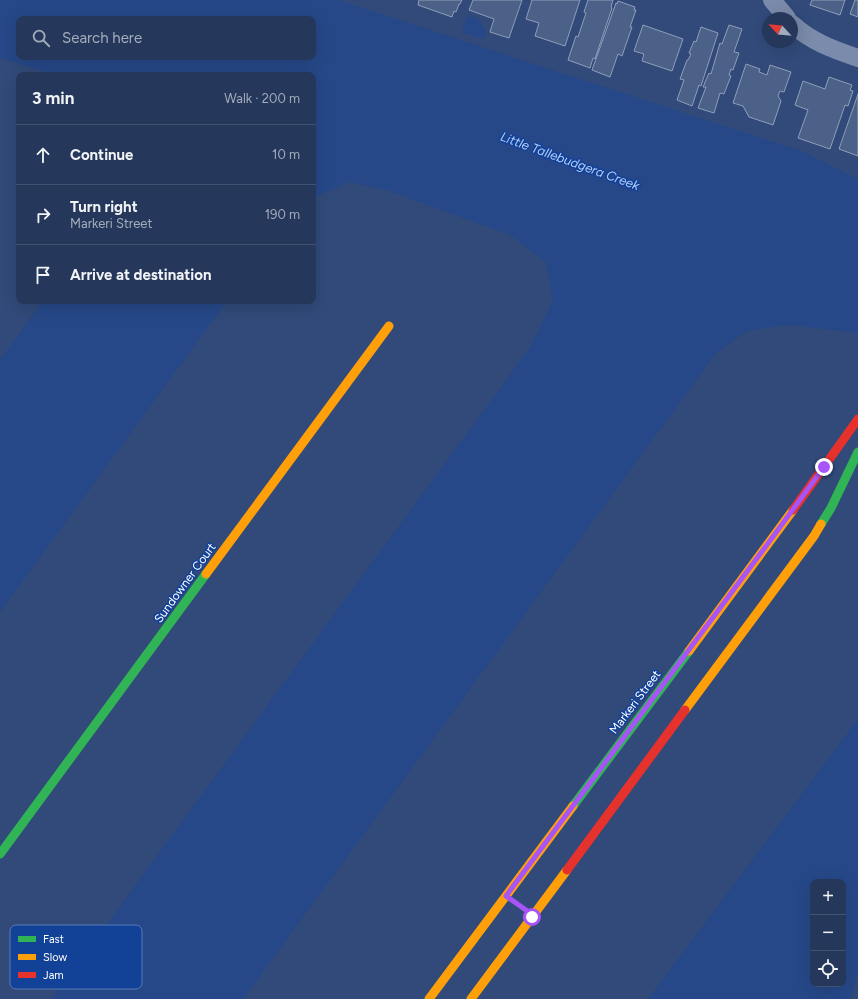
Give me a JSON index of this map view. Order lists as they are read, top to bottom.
{
  "streets": {
    "main road": ["Sundowner Court", "Markeri Street"]
  },
  "water": ["Little Tallebudgera Creek"],
  "legend": ["Fast", "Slow", "Jam"],
  "north": "top left",
  "page": {
    "search": "Search here",
    "heading": ["3 min", "Walk · 200 m"],
    "list": [
      ["Continue", "10 m"],
      ["Turn right", "Markeri Street", "190 m"],
      "Arrive at destination"
    ],
    "map_buttons": ["+", "−"]
  }
}
